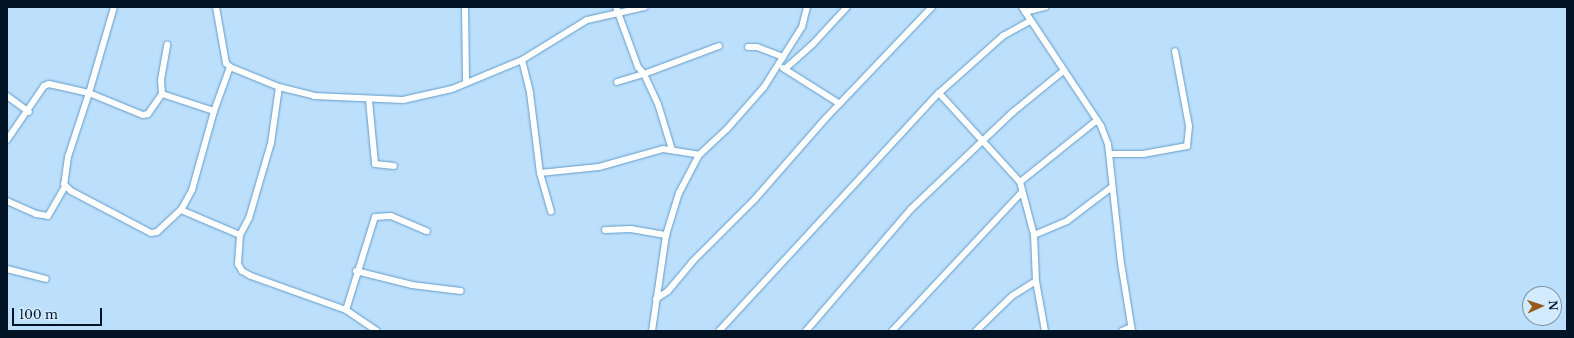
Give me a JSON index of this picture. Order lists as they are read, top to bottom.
{
  "scale_bar": "100 m",
  "north": "right"
}
